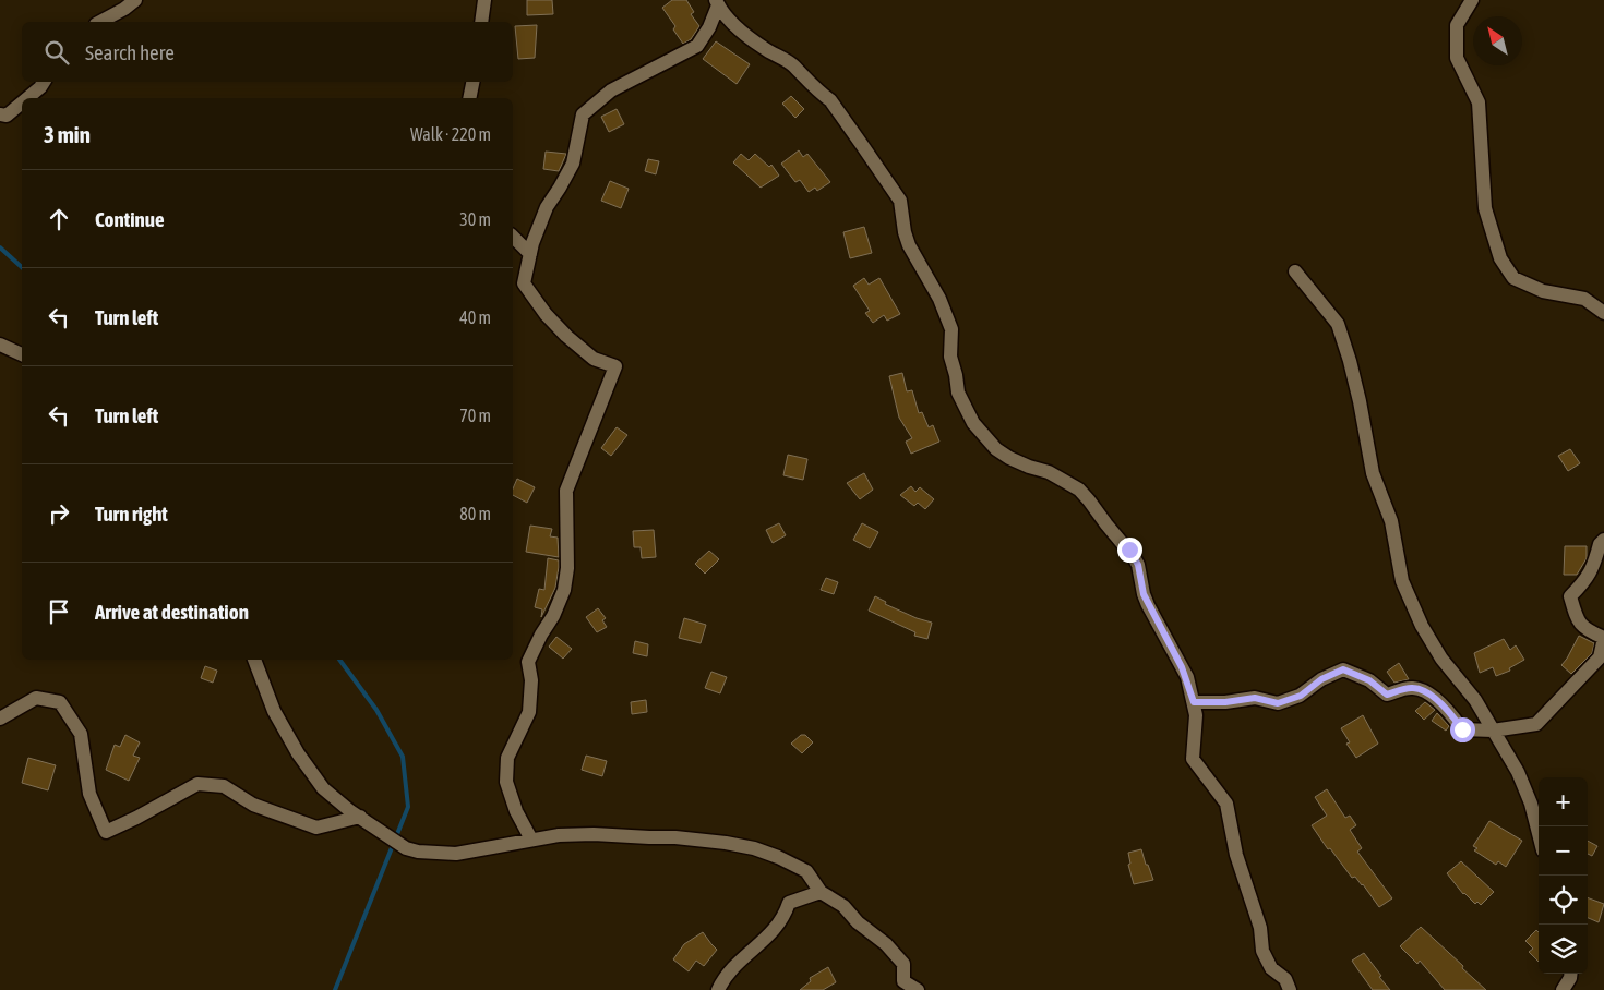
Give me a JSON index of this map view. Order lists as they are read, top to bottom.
{
  "north": "top left",
  "page": {
    "search": "Search here",
    "heading": ["3 min", "Walk · 220 m"],
    "list": [
      ["Continue", "30 m"],
      ["Turn left", "40 m"],
      ["Turn left", "70 m"],
      ["Turn right", "80 m"],
      "Arrive at destination"
    ],
    "map_buttons": ["+", "−"]
  }
}
